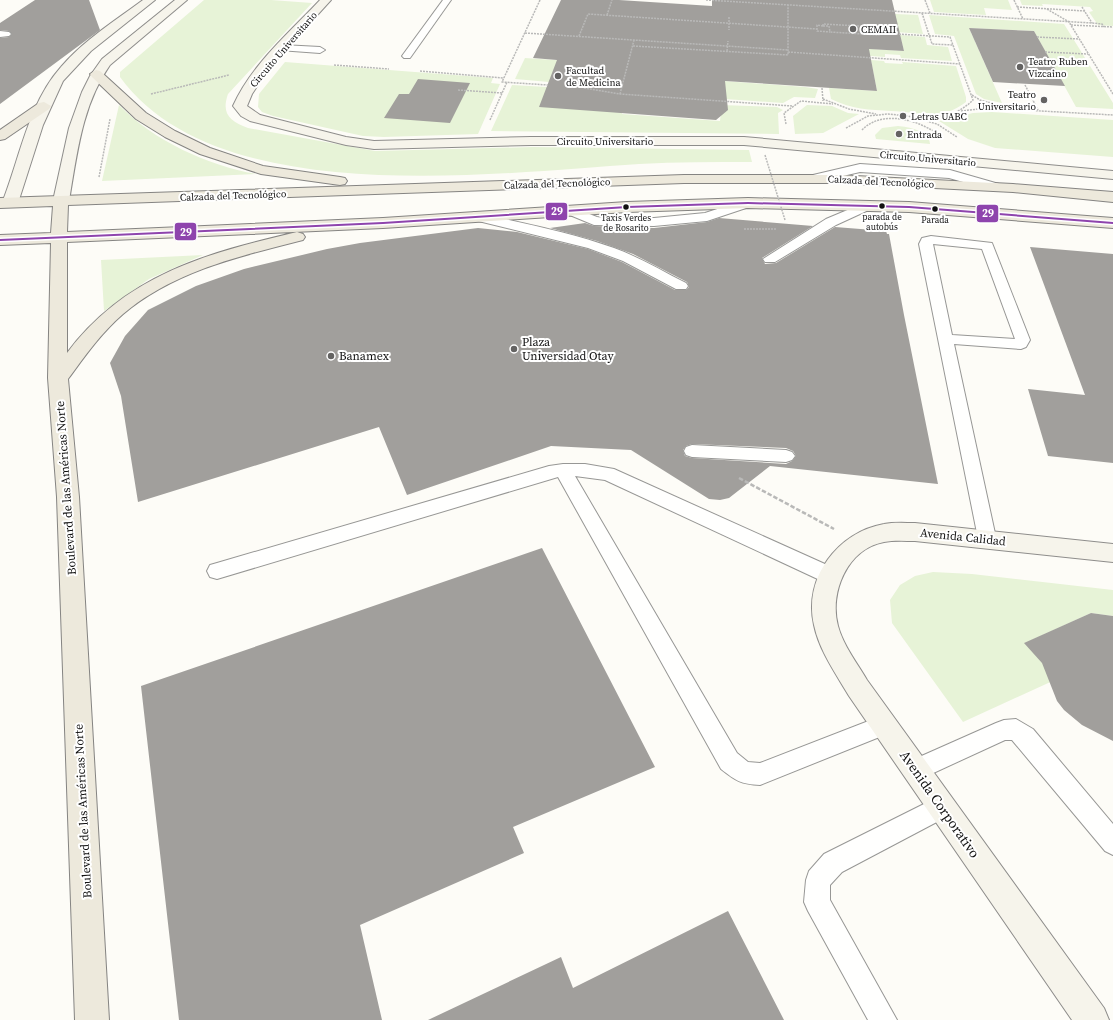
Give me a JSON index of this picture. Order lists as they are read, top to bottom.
{
  "streets": {
    "main road": ["Calzada del Tecnológico", "Boulevard de las Américas Norte"],
    "street": ["Circuito Universitario", "Avenida Calidad", "Avenida Corporativo"]
  },
  "crossings": [
    ["Calzada del Tecnológico", "Boulevard de las Américas Norte"],
    ["Avenida Calidad", "Avenida Corporativo"]
  ],
  "places": [
    "CEMAII",
    "Teatro Ruben Vizcaino",
    "Facultad de Medicina",
    "Teatro Universitario",
    "Letras UABC",
    "Entrada",
    "parada de autobús",
    "Taxis Verdes de Rosarito",
    "Parada",
    "Plaza Universidad Otay",
    "Banamex"
  ],
  "lines": ["transit line 29"]
}
